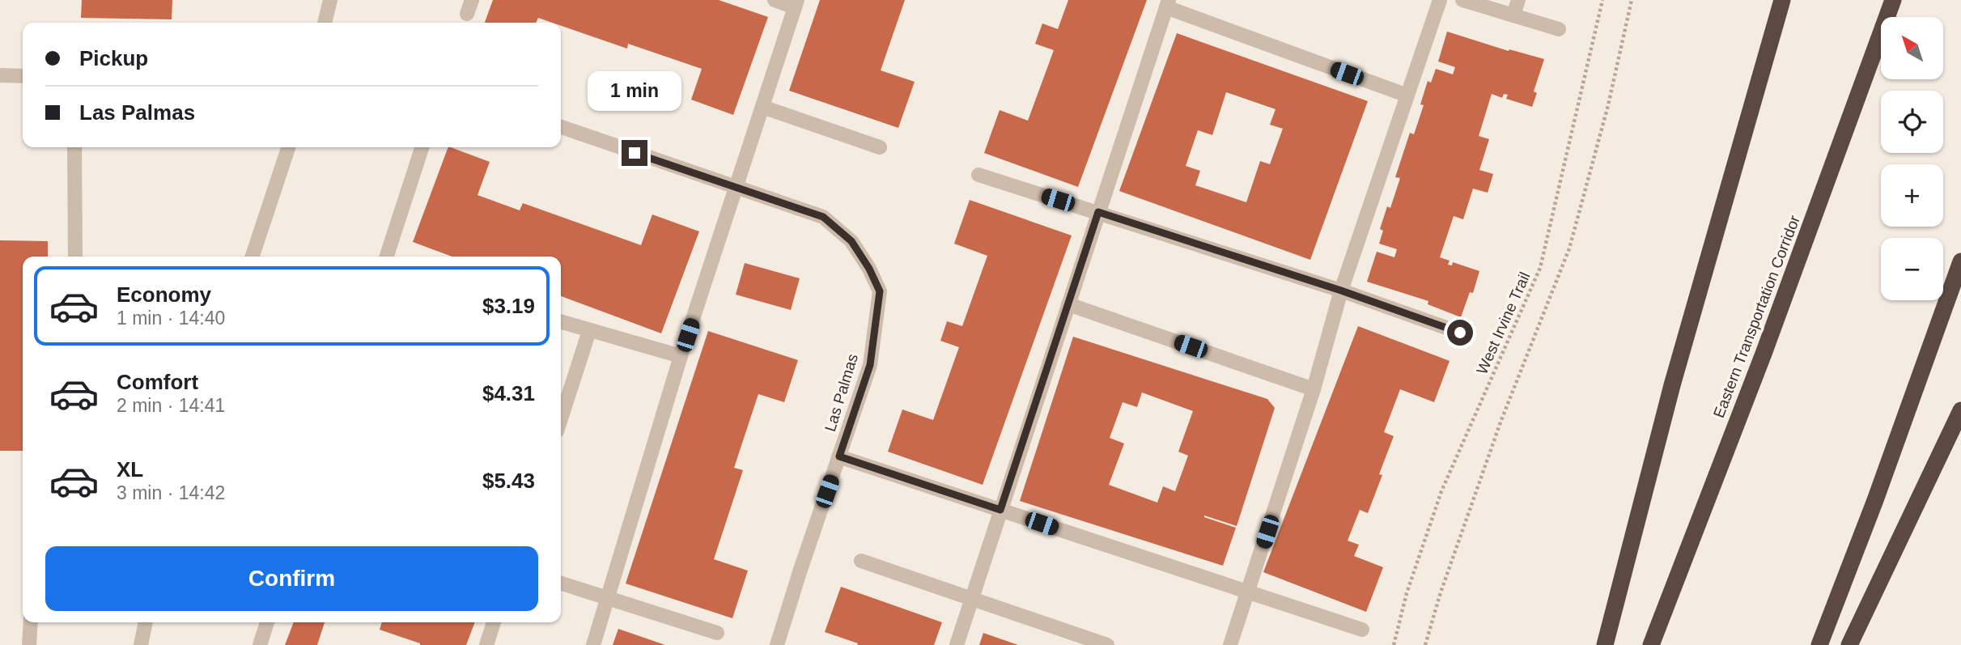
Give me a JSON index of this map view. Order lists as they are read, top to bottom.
{
  "streets": {
    "highway": ["Eastern Transportation Corridor"],
    "street": ["Las Palmas"],
    "path": ["West Irvine Trail"]
  },
  "north": "top left",
  "page": {
    "map_buttons": ["+", "−"],
    "banner": ["Pickup", "Las Palmas"],
    "bubble": "1 min",
    "list": [
      {
        "name": "Economy",
        "note": "1 min · 14:40",
        "value": "$3.19"
      },
      {
        "name": "Comfort",
        "note": "2 min · 14:41",
        "value": "$4.31"
      },
      {
        "name": "XL",
        "note": "3 min · 14:42",
        "value": "$5.43"
      }
    ],
    "buttons": "Confirm"
  }
}
